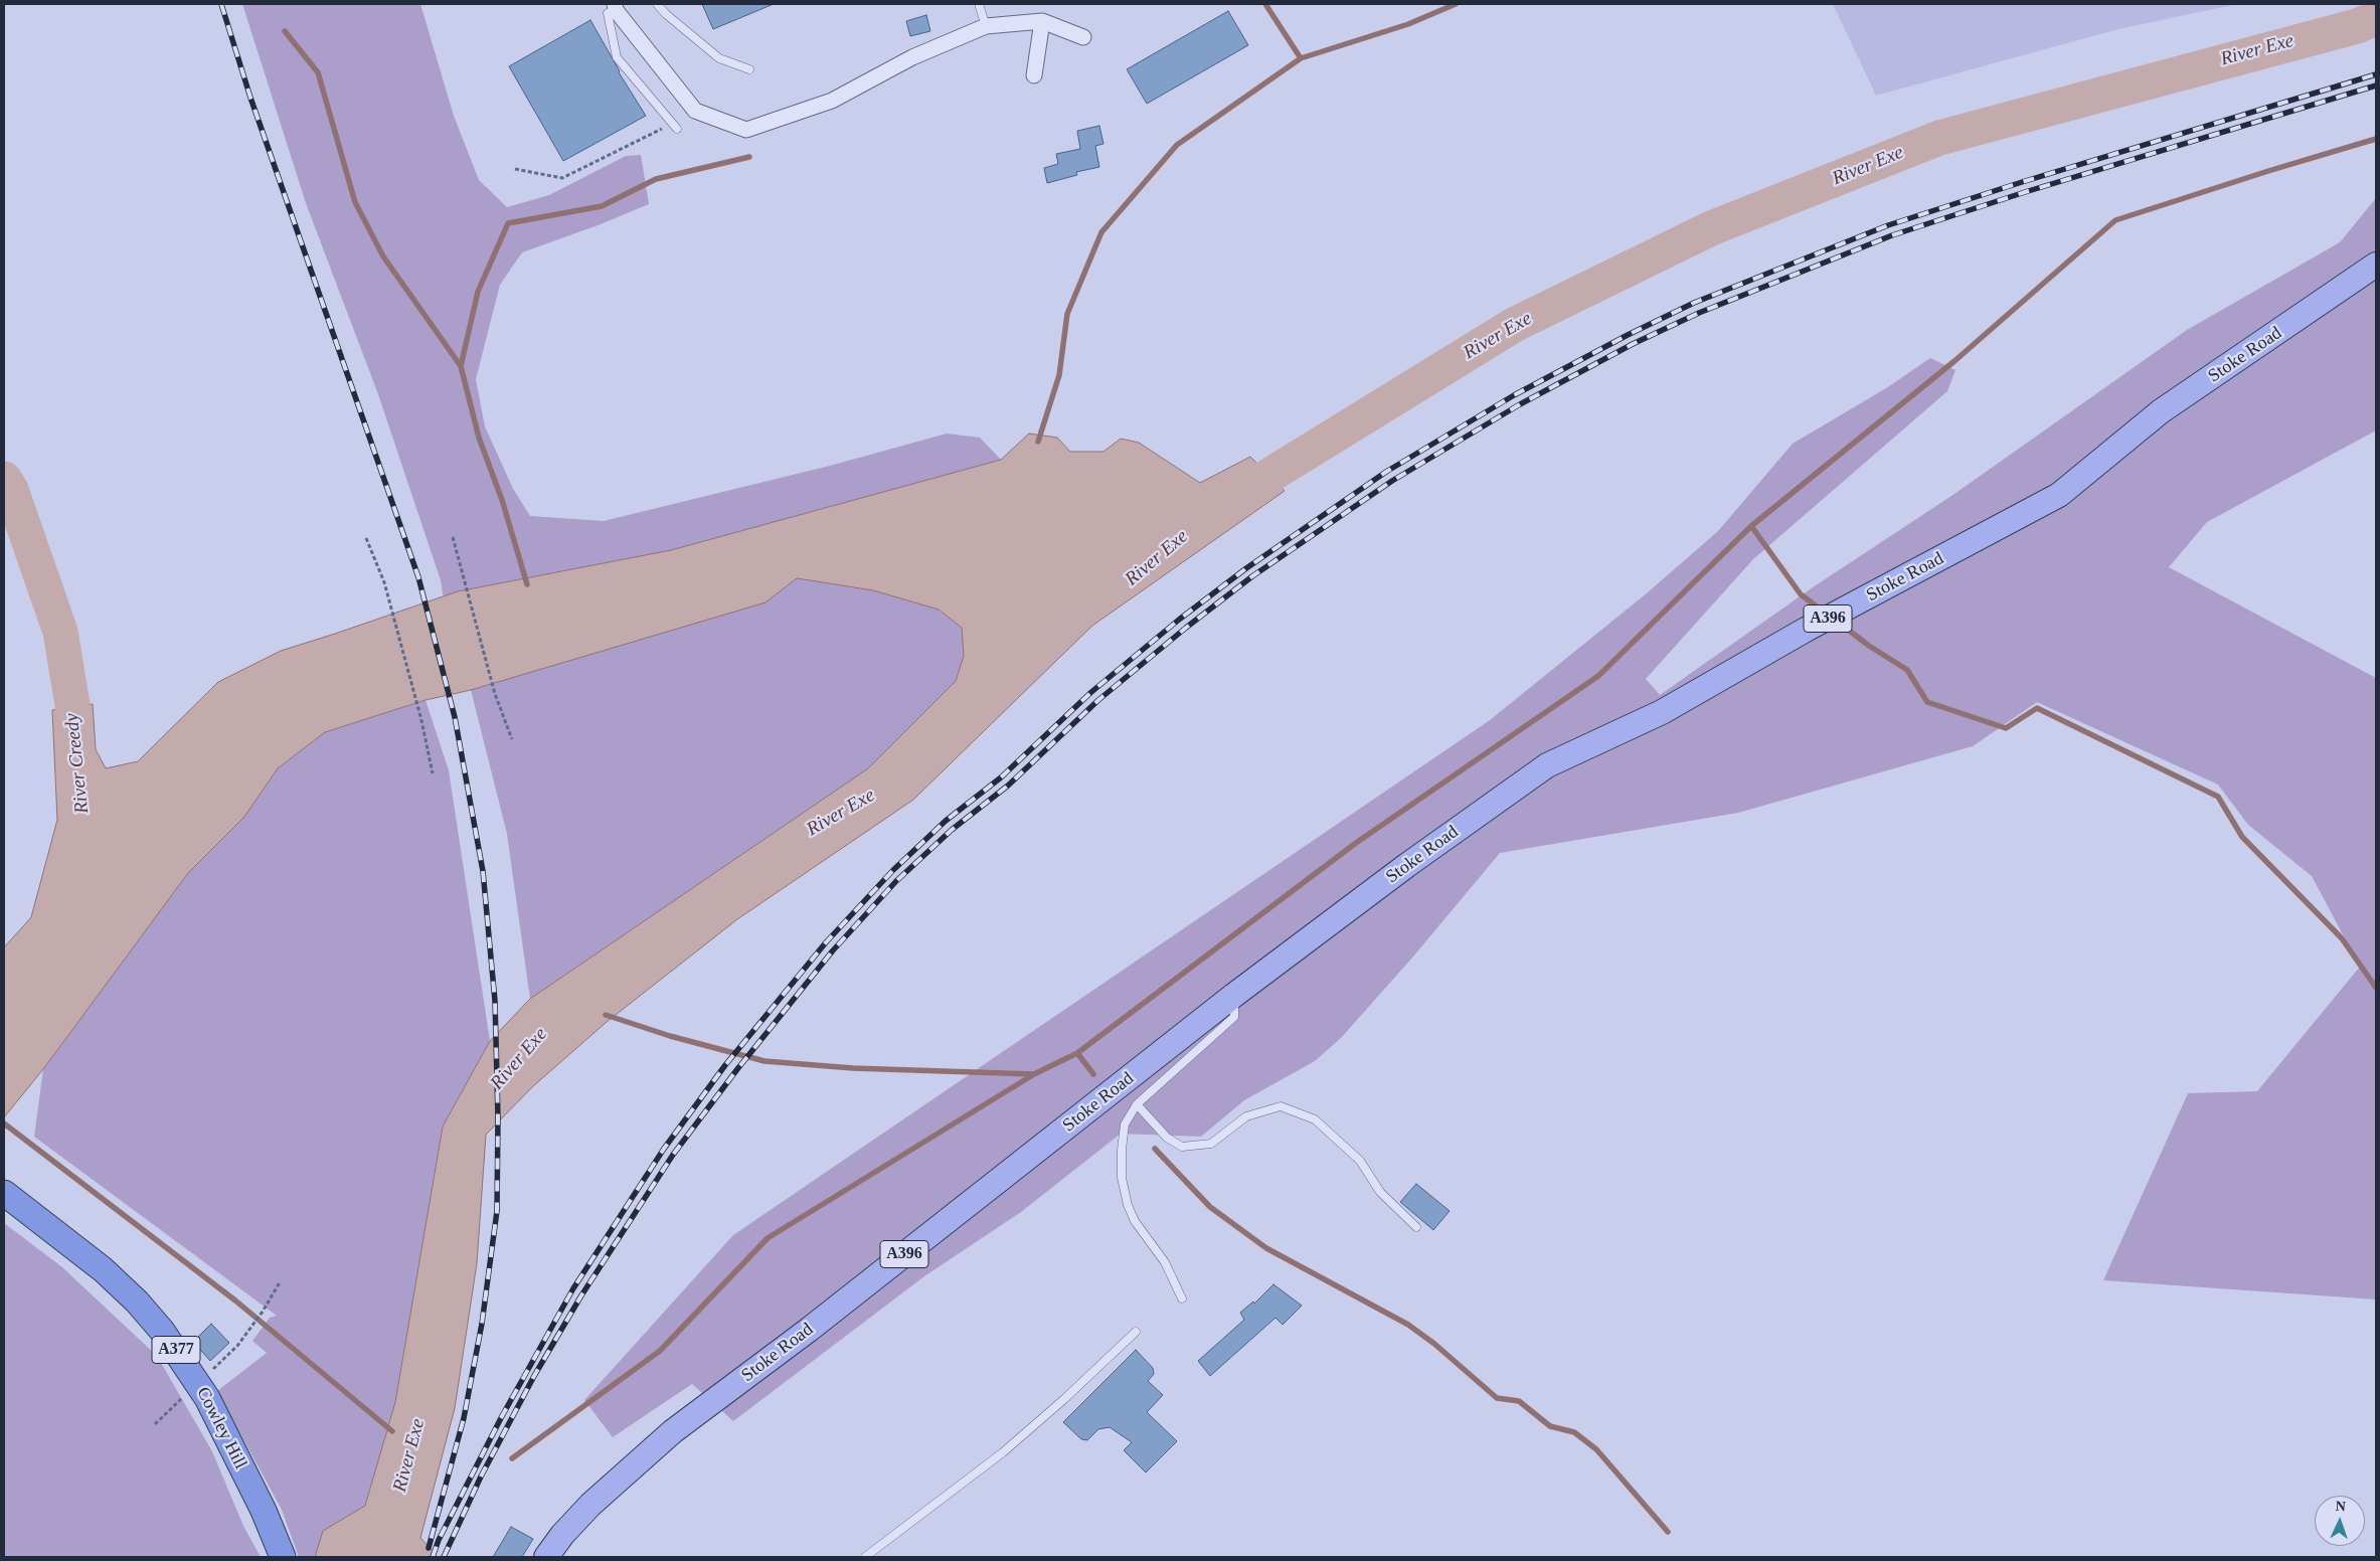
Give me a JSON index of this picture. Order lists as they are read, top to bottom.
{
  "streets": {
    "highway": ["A377", "Cowley Hill"],
    "main road": ["Stoke Road", "A396"]
  },
  "water": ["River Exe", "River Creedy"],
  "north": "top"
}
